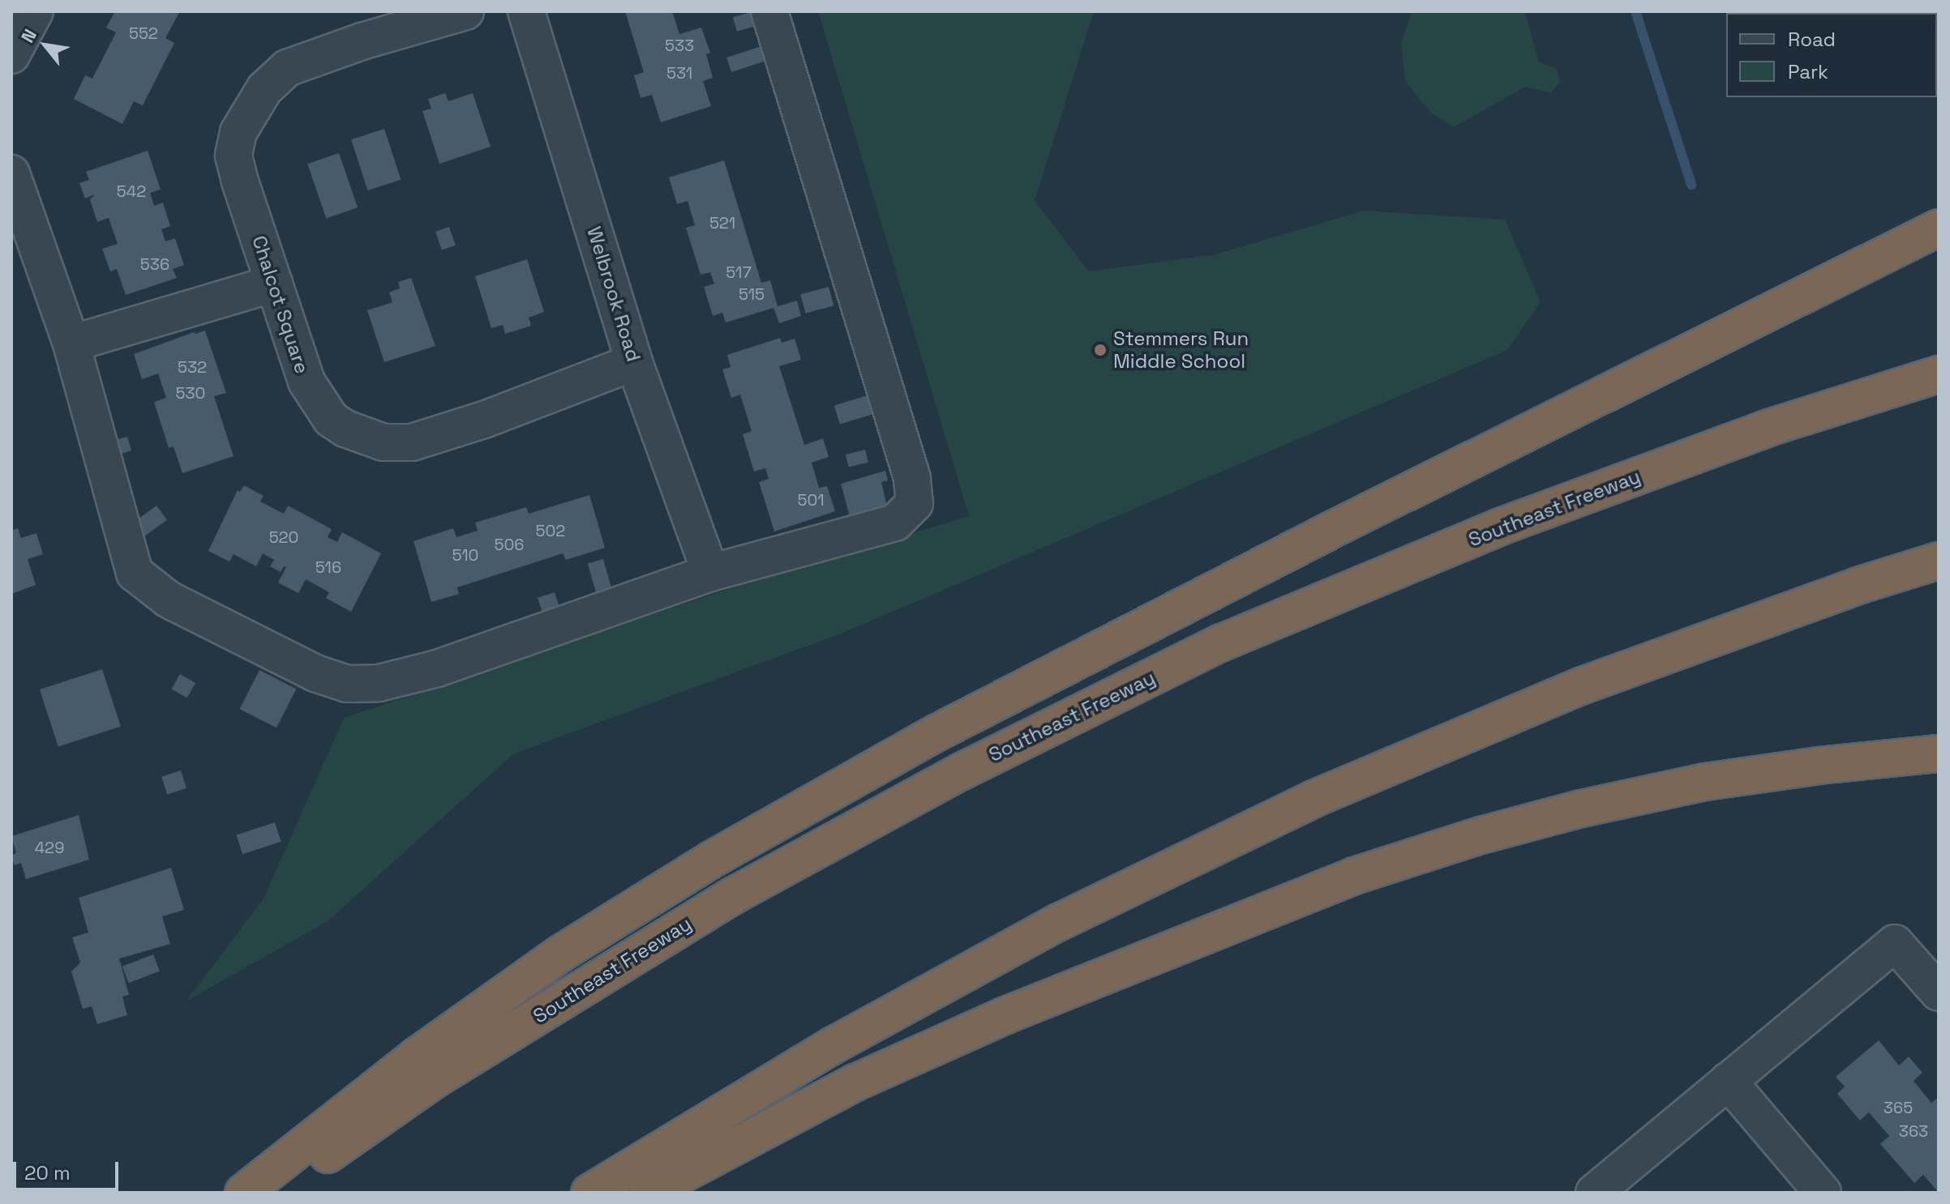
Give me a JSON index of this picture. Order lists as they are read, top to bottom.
{
  "streets": {
    "highway": ["Southeast Freeway"],
    "street": ["Welbrook Road", "Chalcot Square"]
  },
  "crossings": [
    ["Welbrook Road", "Chalcot Square"]
  ],
  "places": ["Stemmers Run Middle School"],
  "house_numbers": [
    "552",
    "533",
    "531",
    "542",
    "521",
    "536",
    "517",
    "515",
    "532",
    "530",
    "501",
    "502",
    "520",
    "506",
    "510",
    "516",
    "429",
    "365",
    "363"
  ],
  "legend": ["Road", "Park"],
  "scale_bar": "20 m",
  "north": "top left"
}
